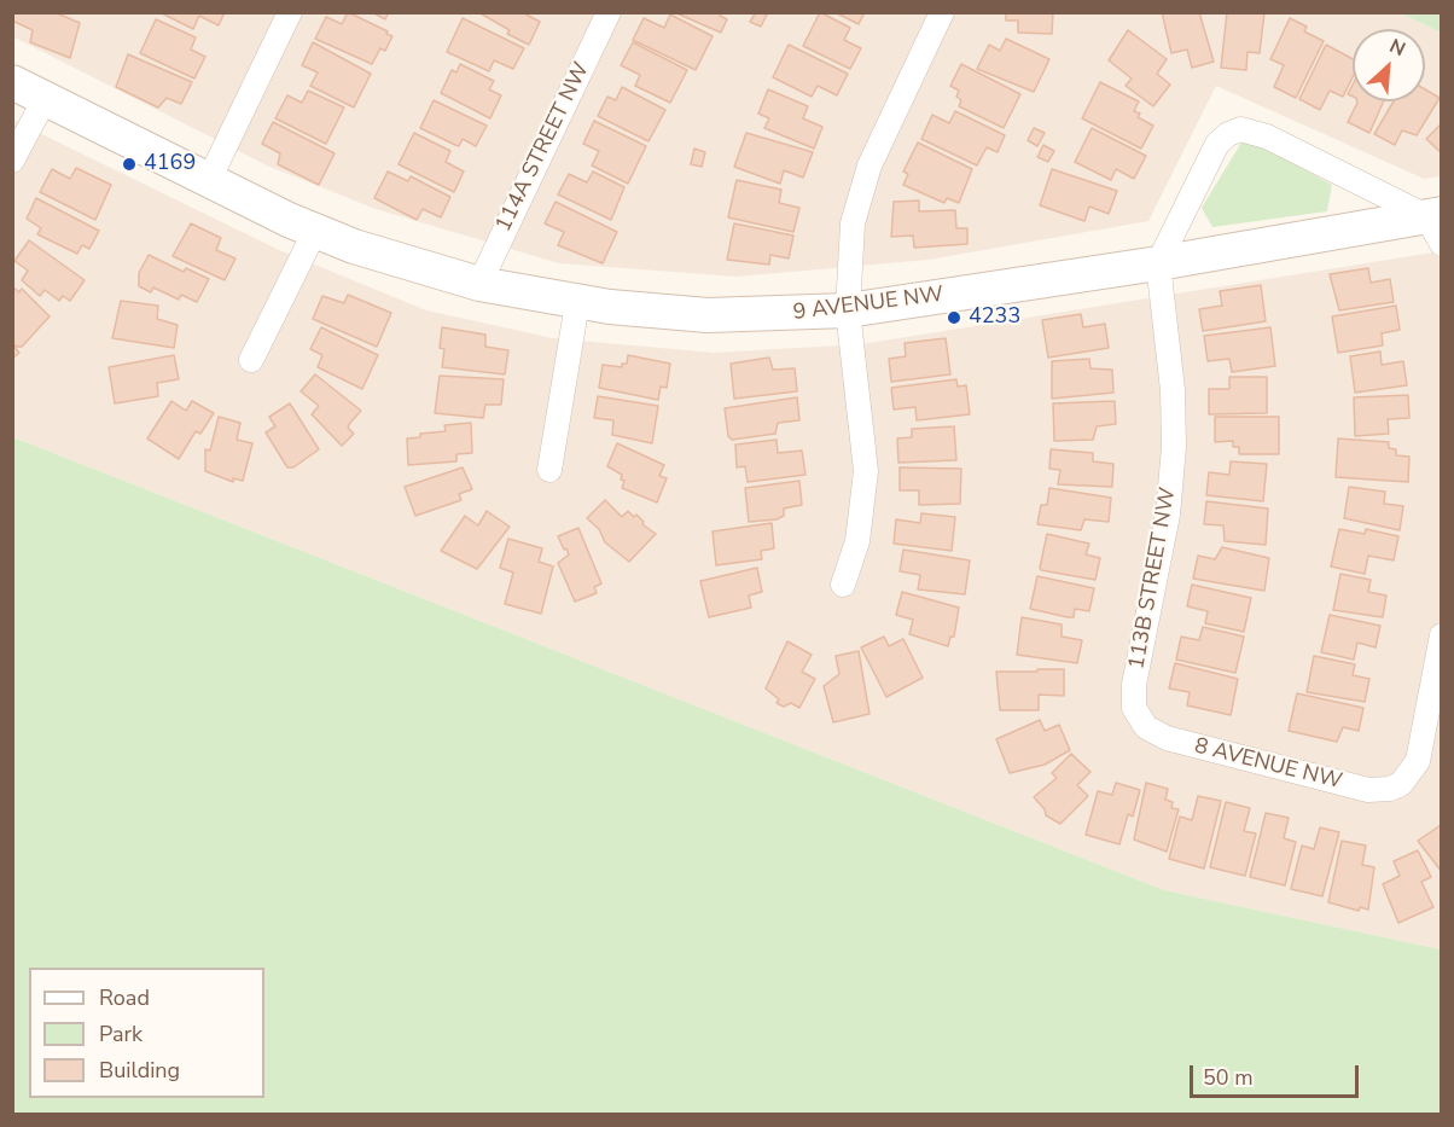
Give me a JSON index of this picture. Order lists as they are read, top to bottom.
{
  "streets": {
    "street": [
      "114A STREET NW",
      "9 AVENUE NW",
      "113B STREET NW",
      "8 AVENUE NW"
    ]
  },
  "crossings": [
    ["114A STREET NW", "9 AVENUE NW"],
    ["9 AVENUE NW", "113B STREET NW"],
    ["113B STREET NW", "8 AVENUE NW"]
  ],
  "places": ["4169", "4233"],
  "legend": ["Road", "Park", "Building"],
  "scale_bar": "50 m",
  "north": "top right"
}
